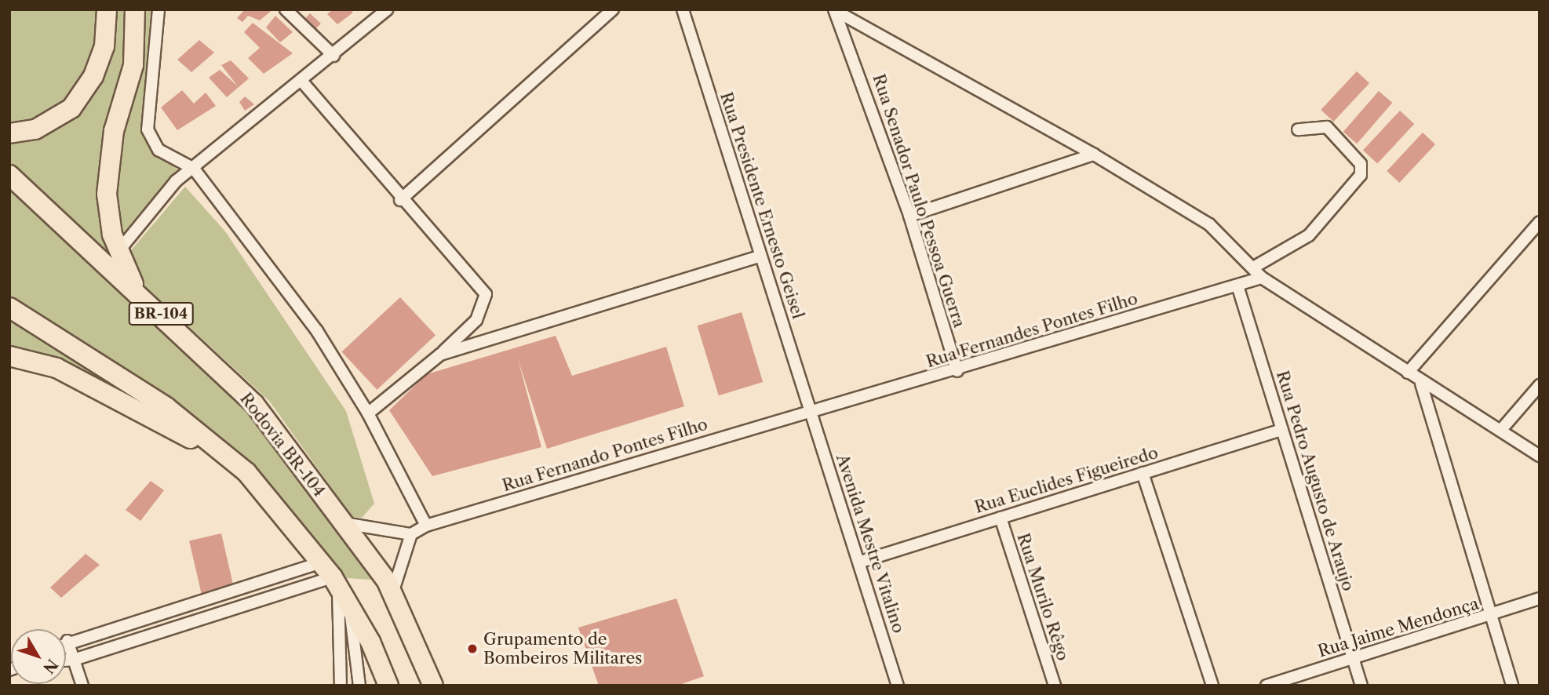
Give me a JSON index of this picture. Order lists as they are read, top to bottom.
{
  "streets": {
    "highway": ["BR-104", "Rodovia BR-104"],
    "street": [
      "Rua Senador Paulo Pessoa Guerra",
      "Rua Presidente Ernesto Geisel",
      "Rua Fernandes Pontes Filho",
      "Rua Fernando Pontes Filho",
      "Rua Euclides Figueiredo",
      "Rua Pedro Augusto de Araujo",
      "Avenida Mestre Vitalino",
      "Rua Murilo Rêgo",
      "Rua Jaime Mendonça"
    ]
  },
  "crossings": [
    ["Rua Senador Paulo Pessoa Guerra", "Rua Fernandes Pontes Filho"],
    ["Rua Presidente Ernesto Geisel", "Rua Fernandes Pontes Filho"],
    ["Rua Presidente Ernesto Geisel", "Rua Fernando Pontes Filho"],
    ["Rua Presidente Ernesto Geisel", "Avenida Mestre Vitalino"],
    ["Rua Fernandes Pontes Filho", "Rua Fernando Pontes Filho"],
    ["Rua Fernandes Pontes Filho", "Rua Pedro Augusto de Araujo"],
    ["Rua Fernandes Pontes Filho", "Avenida Mestre Vitalino"],
    ["Rua Fernando Pontes Filho", "Avenida Mestre Vitalino"],
    ["Rua Euclides Figueiredo", "Rua Pedro Augusto de Araujo"],
    ["Rua Euclides Figueiredo", "Avenida Mestre Vitalino"],
    ["Rua Euclides Figueiredo", "Rua Murilo Rêgo"],
    ["Rua Pedro Augusto de Araujo", "Rua Jaime Mendonça"]
  ],
  "places": ["Grupamento de Bombeiros Militares"],
  "north": "bottom right"
}
